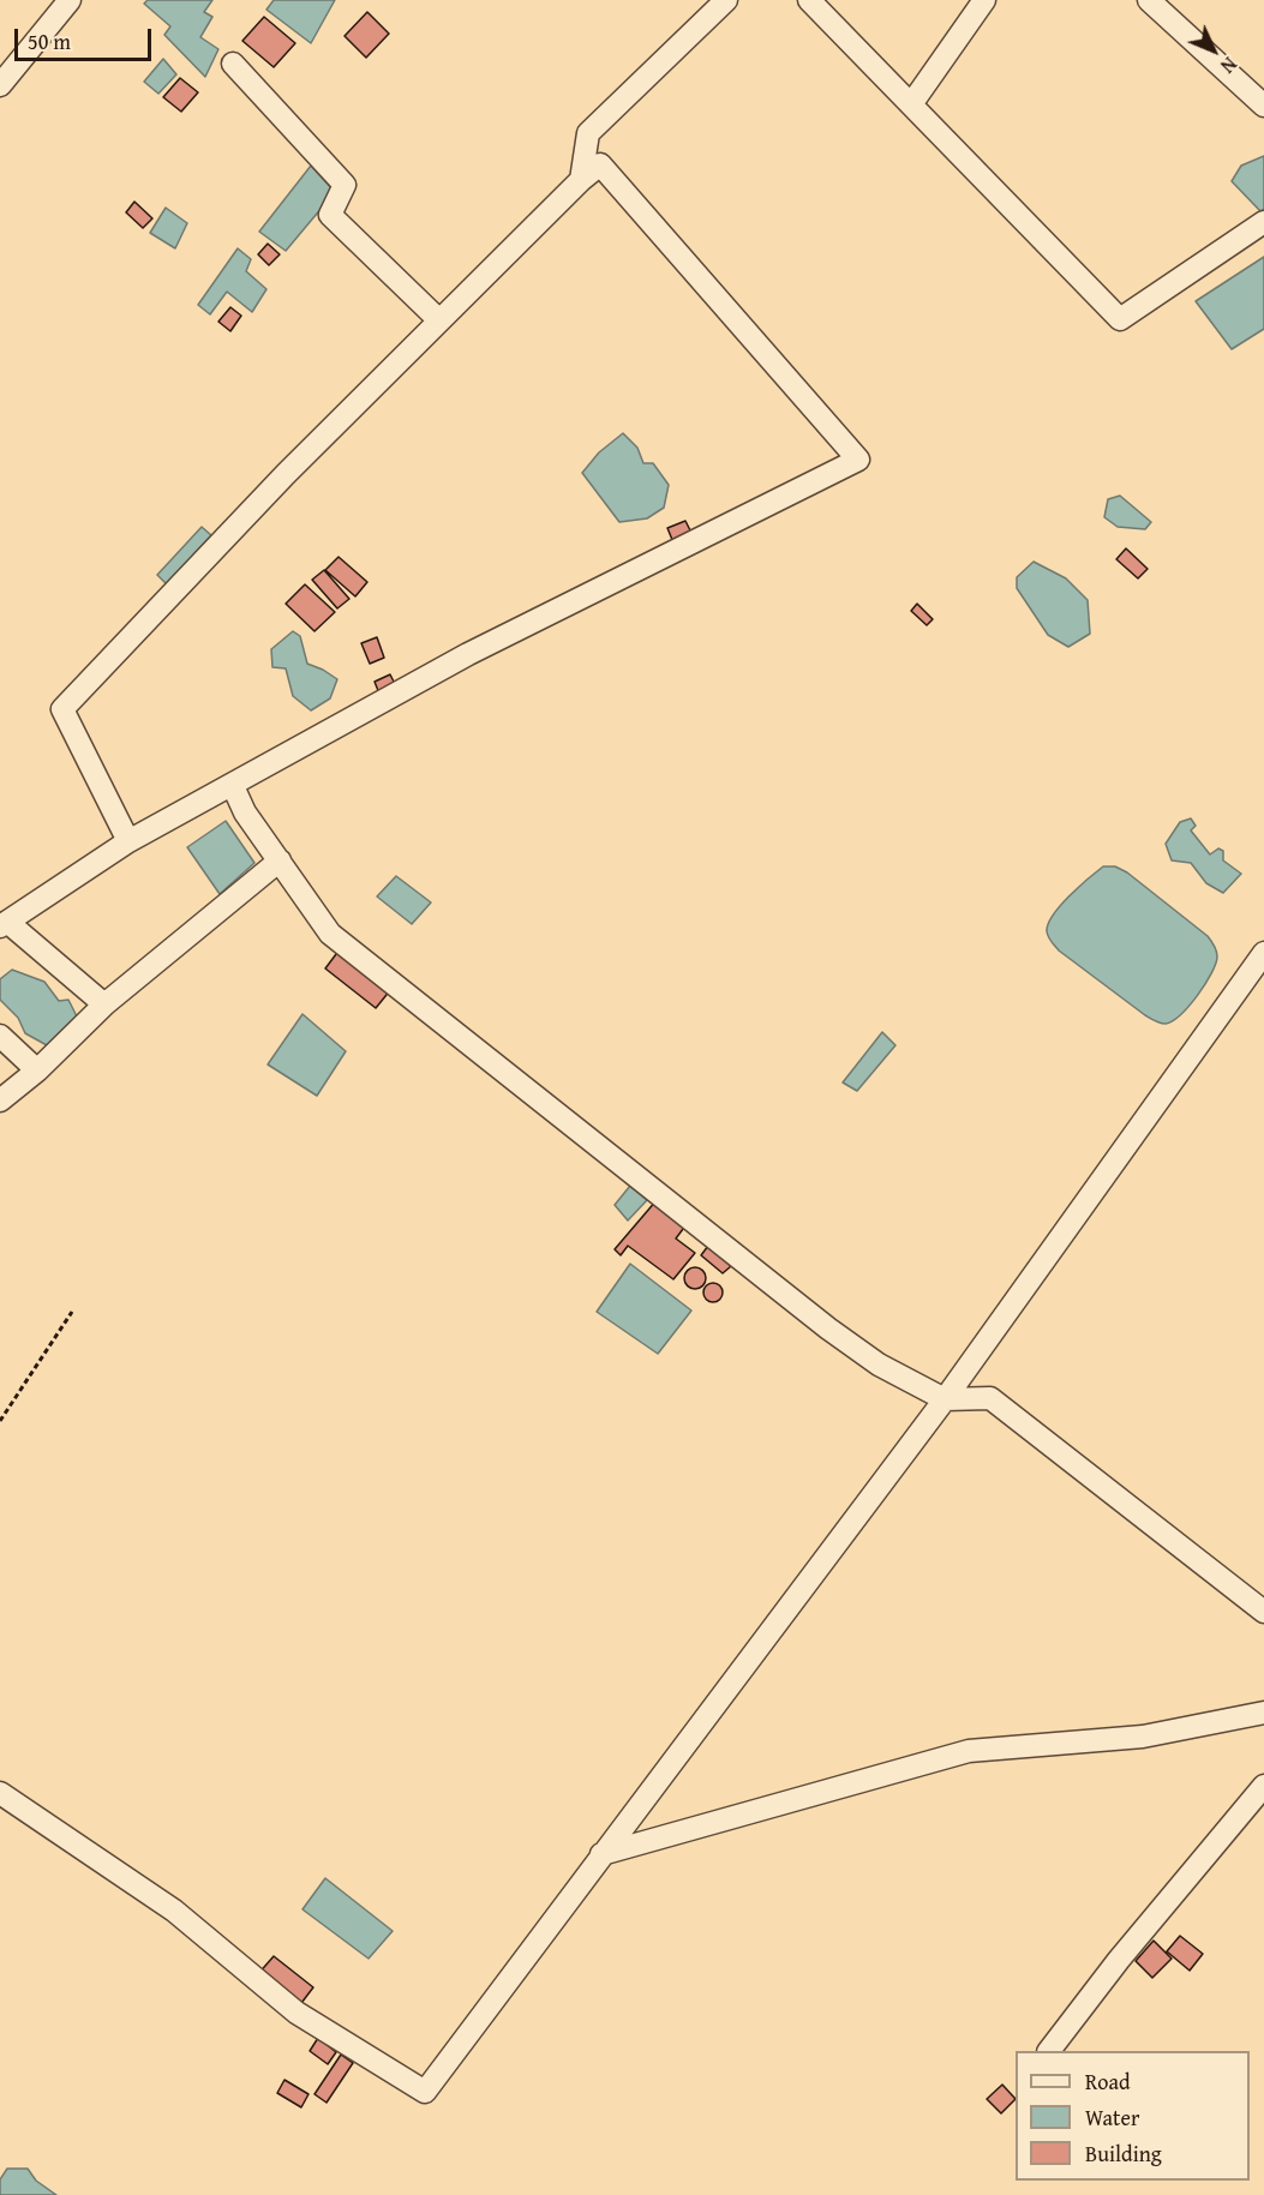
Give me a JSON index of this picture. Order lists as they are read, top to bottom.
{
  "legend": ["Road", "Water", "Building"],
  "scale_bar": "50 m",
  "north": "bottom right"
}
